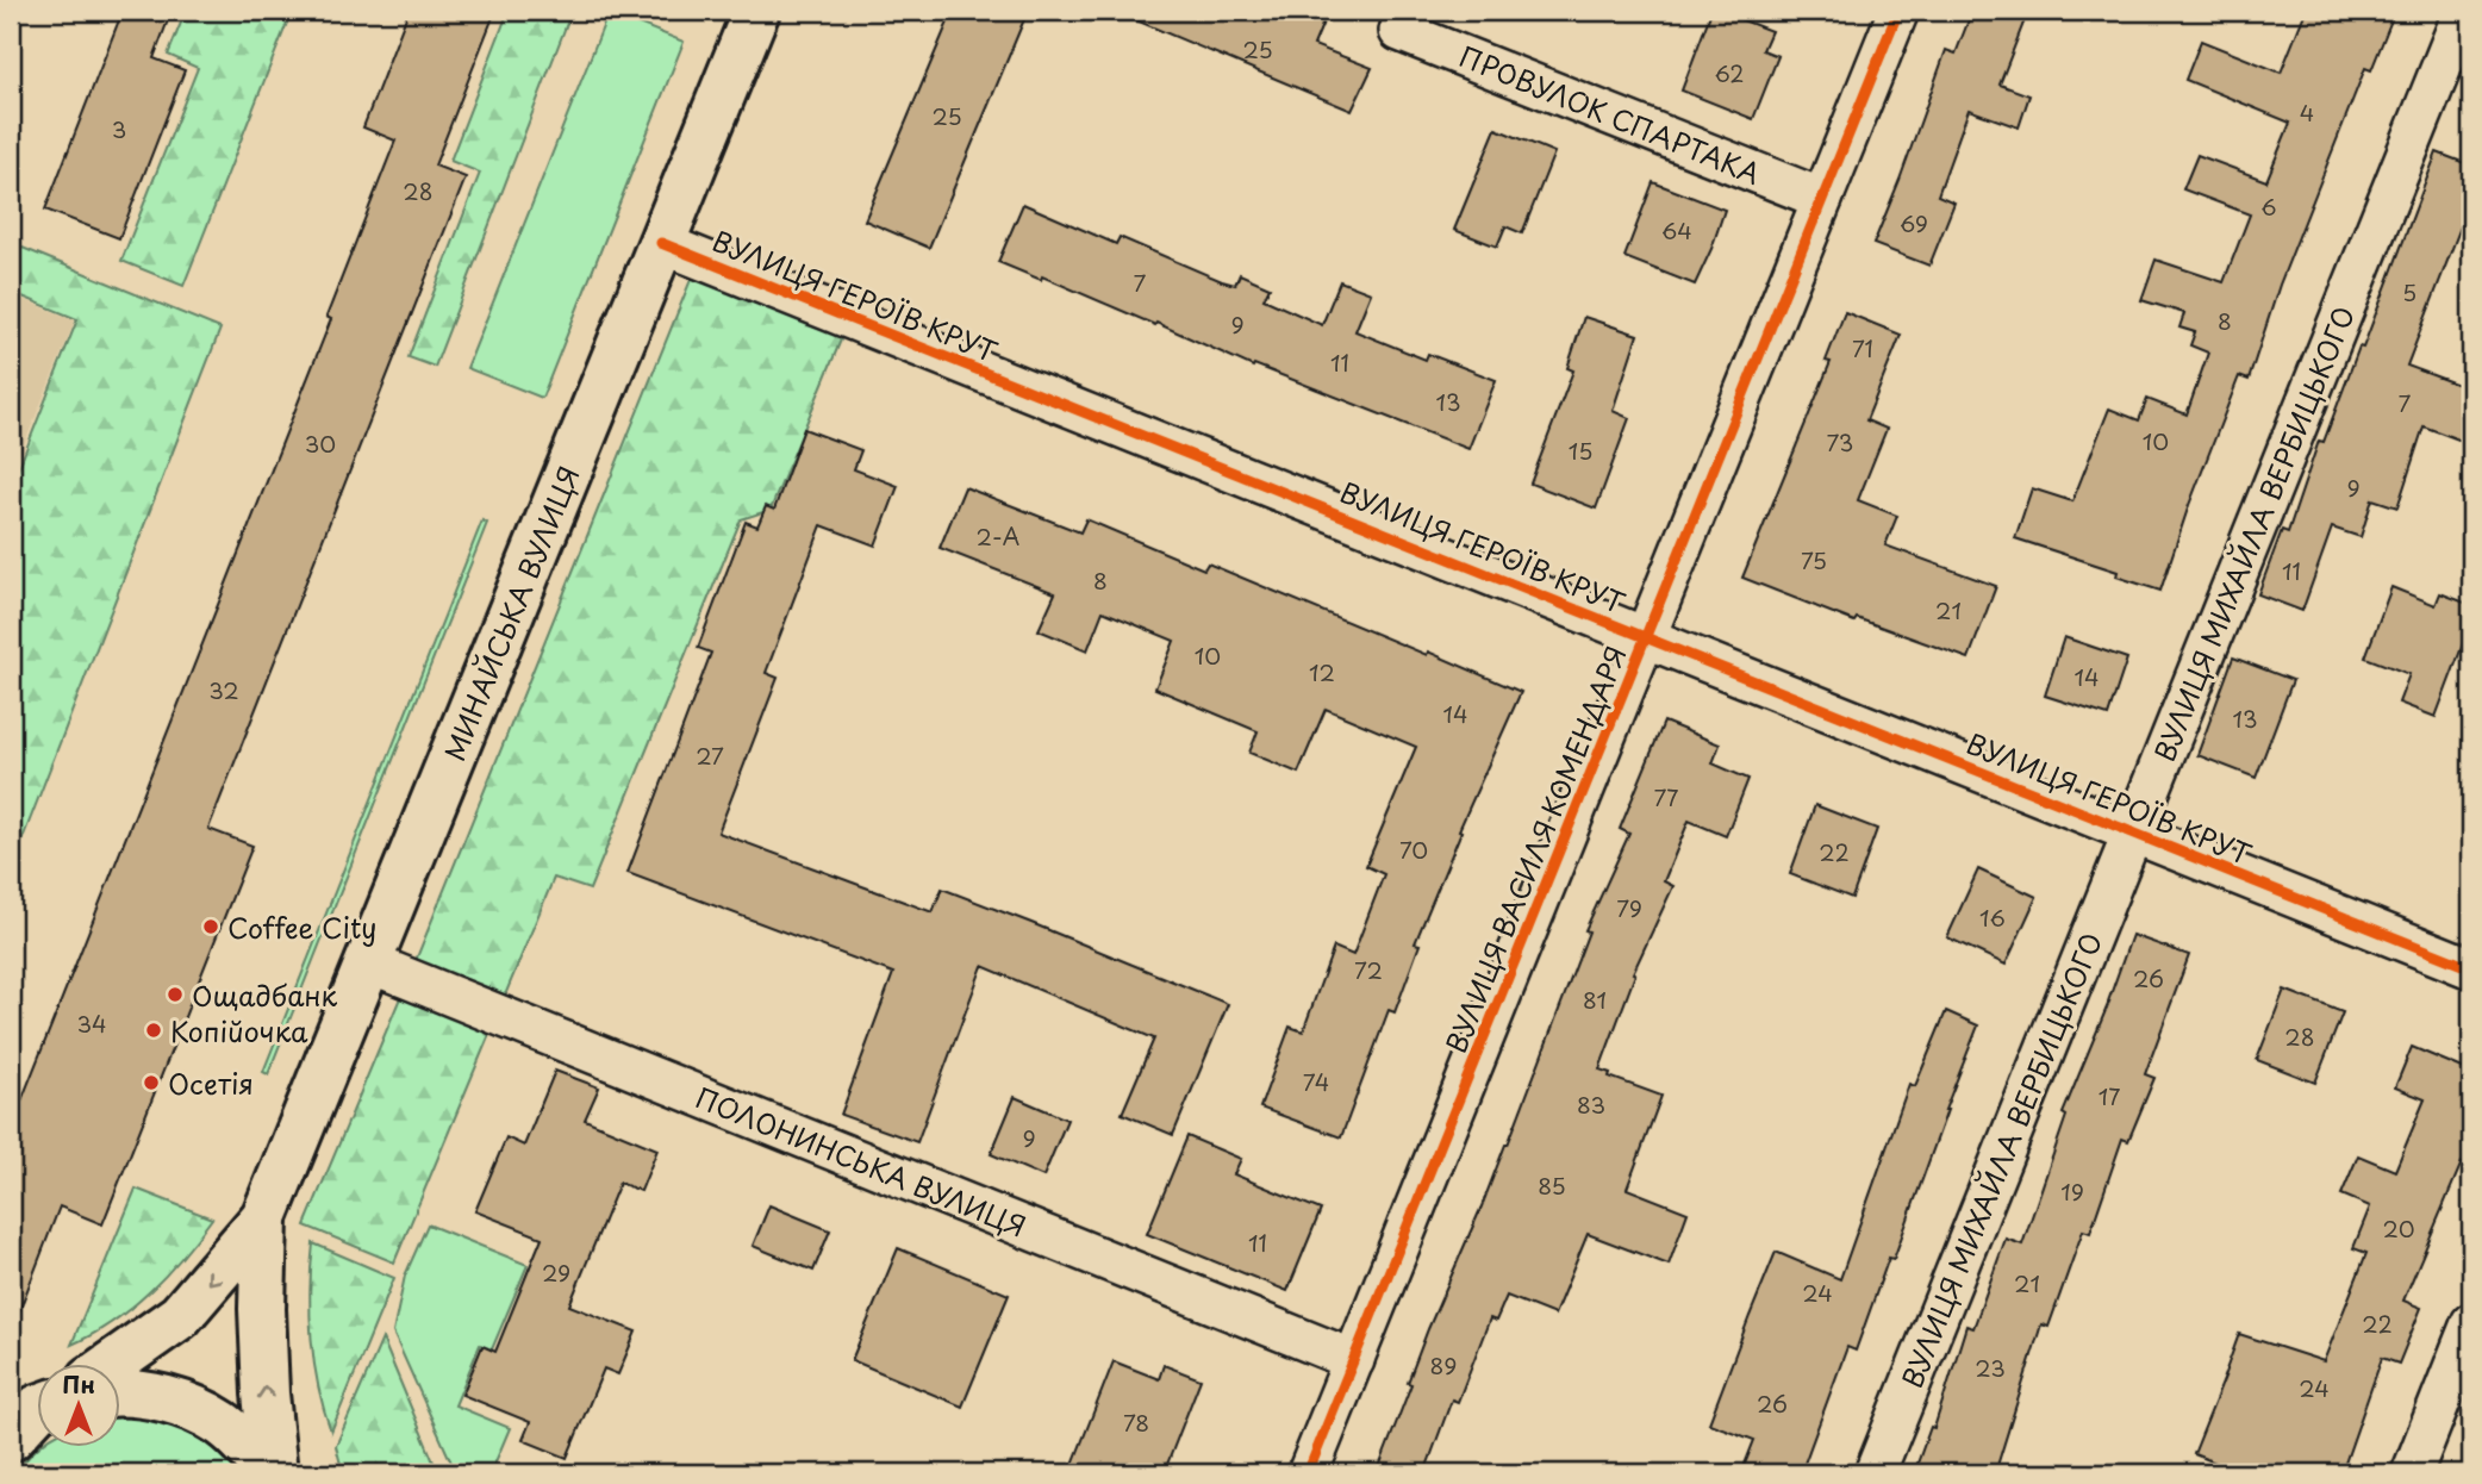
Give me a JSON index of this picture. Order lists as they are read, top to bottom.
{
  "streets": {
    "main road": ["МИНАЙСЬКА ВУЛИЦЯ"],
    "street": [
      "ПРОВУЛОК СПАРТАКА",
      "ВУЛИЦЯ ГЕРОЇВ КРУТ",
      "ВУЛИЦЯ МИХАЙЛА ВЕРБИЦЬКОГО",
      "ВУЛИЦЯ ВАСИЛЯ КОМЕНДАРЯ",
      "ПОЛОНИНСЬКА ВУЛИЦЯ"
    ]
  },
  "crossings": [
    ["ПРОВУЛОК СПАРТАКА", "ВУЛИЦЯ ВАСИЛЯ КОМЕНДАРЯ"],
    ["ВУЛИЦЯ ГЕРОЇВ КРУТ", "ВУЛИЦЯ МИХАЙЛА ВЕРБИЦЬКОГО"],
    ["ВУЛИЦЯ ГЕРОЇВ КРУТ", "МИНАЙСЬКА ВУЛИЦЯ"],
    ["ВУЛИЦЯ ГЕРОЇВ КРУТ", "ВУЛИЦЯ ВАСИЛЯ КОМЕНДАРЯ"],
    ["МИНАЙСЬКА ВУЛИЦЯ", "ПОЛОНИНСЬКА ВУЛИЦЯ"],
    ["ВУЛИЦЯ ВАСИЛЯ КОМЕНДАРЯ", "ПОЛОНИНСЬКА ВУЛИЦЯ"]
  ],
  "places": [
    "Coffee City",
    "Ощадбанк",
    "Копійочка",
    "Осетія"
  ],
  "house_numbers": [
    "25",
    "62",
    "4",
    "25",
    "3",
    "28",
    "6",
    "69",
    "64",
    "7",
    "5",
    "8",
    "9",
    "71",
    "11",
    "13",
    "7",
    "10",
    "73",
    "30",
    "15",
    "9",
    "2-А",
    "75",
    "11",
    "8",
    "21",
    "10",
    "12",
    "14",
    "32",
    "14",
    "13",
    "27",
    "77",
    "70",
    "22",
    "79",
    "16",
    "72",
    "26",
    "81",
    "34",
    "28",
    "74",
    "17",
    "83",
    "9",
    "85",
    "19",
    "20",
    "11",
    "29",
    "21",
    "24",
    "22",
    "89",
    "23",
    "24",
    "26",
    "78"
  ],
  "north": "top"
}
